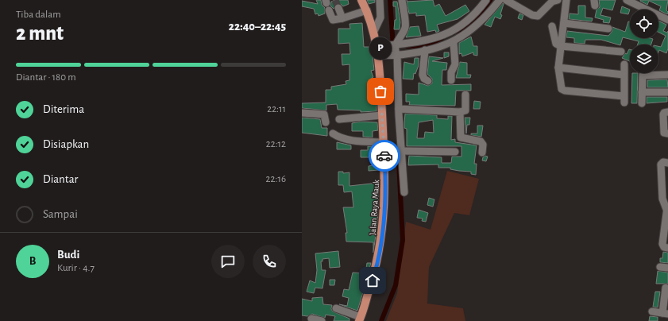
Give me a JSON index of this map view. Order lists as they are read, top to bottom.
{
  "streets": {
    "main road": ["Jalan Raya Mauk"]
  },
  "places": ["P"],
  "page": {
    "heading": ["2 mnt", "Tiba dalam", "22:40–22:45"],
    "panel": ["Budi", "Kurir · 4.7"],
    "bubble": "P",
    "bar": "Diantar · 180 m",
    "list": [
      ["Diterima", "22:11"],
      ["Disiapkan", "22:12"],
      ["Diantar", "22:16"],
      "Sampai"
    ],
    "round": "B"
  }
}
